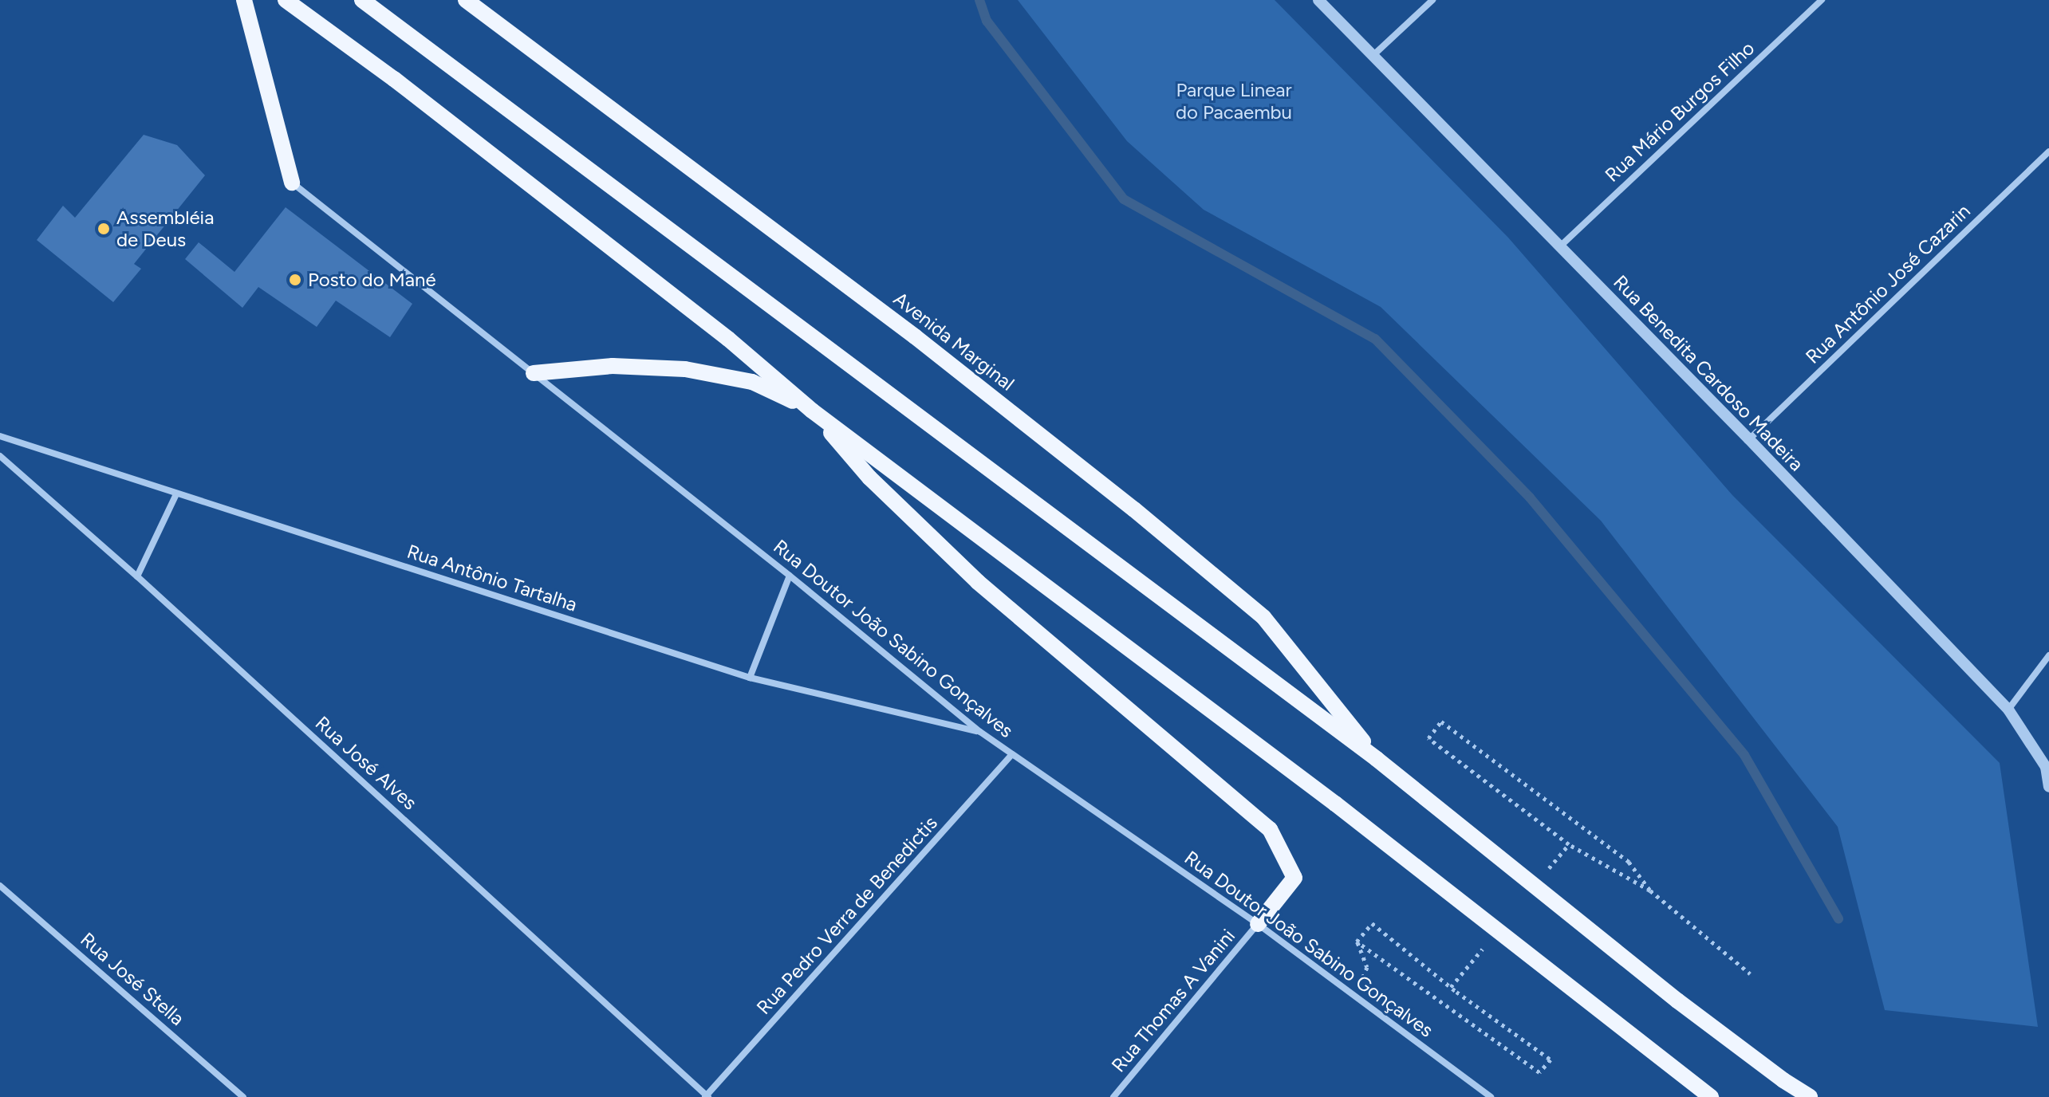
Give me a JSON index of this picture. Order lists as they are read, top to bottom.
{
  "streets": {
    "main road": ["Avenida Marginal"],
    "street": [
      "Rua Mário Burgos Filho",
      "Rua Antônio José Cazarin",
      "Rua Benedita Cardoso Madeira",
      "Rua Antônio Tartalha",
      "Rua Doutor João Sabino Gonçalves",
      "Rua José Alves",
      "Rua Pedro Verra de Benedictis",
      "Rua José Stella",
      "Rua Thomas A Vanini"
    ]
  },
  "crossings": [
    ["Rua Mário Burgos Filho", "Rua Benedita Cardoso Madeira"],
    ["Rua Antônio José Cazarin", "Rua Benedita Cardoso Madeira"],
    ["Rua Antônio Tartalha", "Rua Doutor João Sabino Gonçalves"],
    ["Rua Doutor João Sabino Gonçalves", "Rua Pedro Verra de Benedictis"],
    ["Rua Doutor João Sabino Gonçalves", "Rua Thomas A Vanini"],
    ["Rua José Alves", "Rua Pedro Verra de Benedictis"]
  ],
  "parks": ["Parque Linear do Pacaembu"],
  "places": ["Assembléia de Deus", "Posto do Mané"]
}
